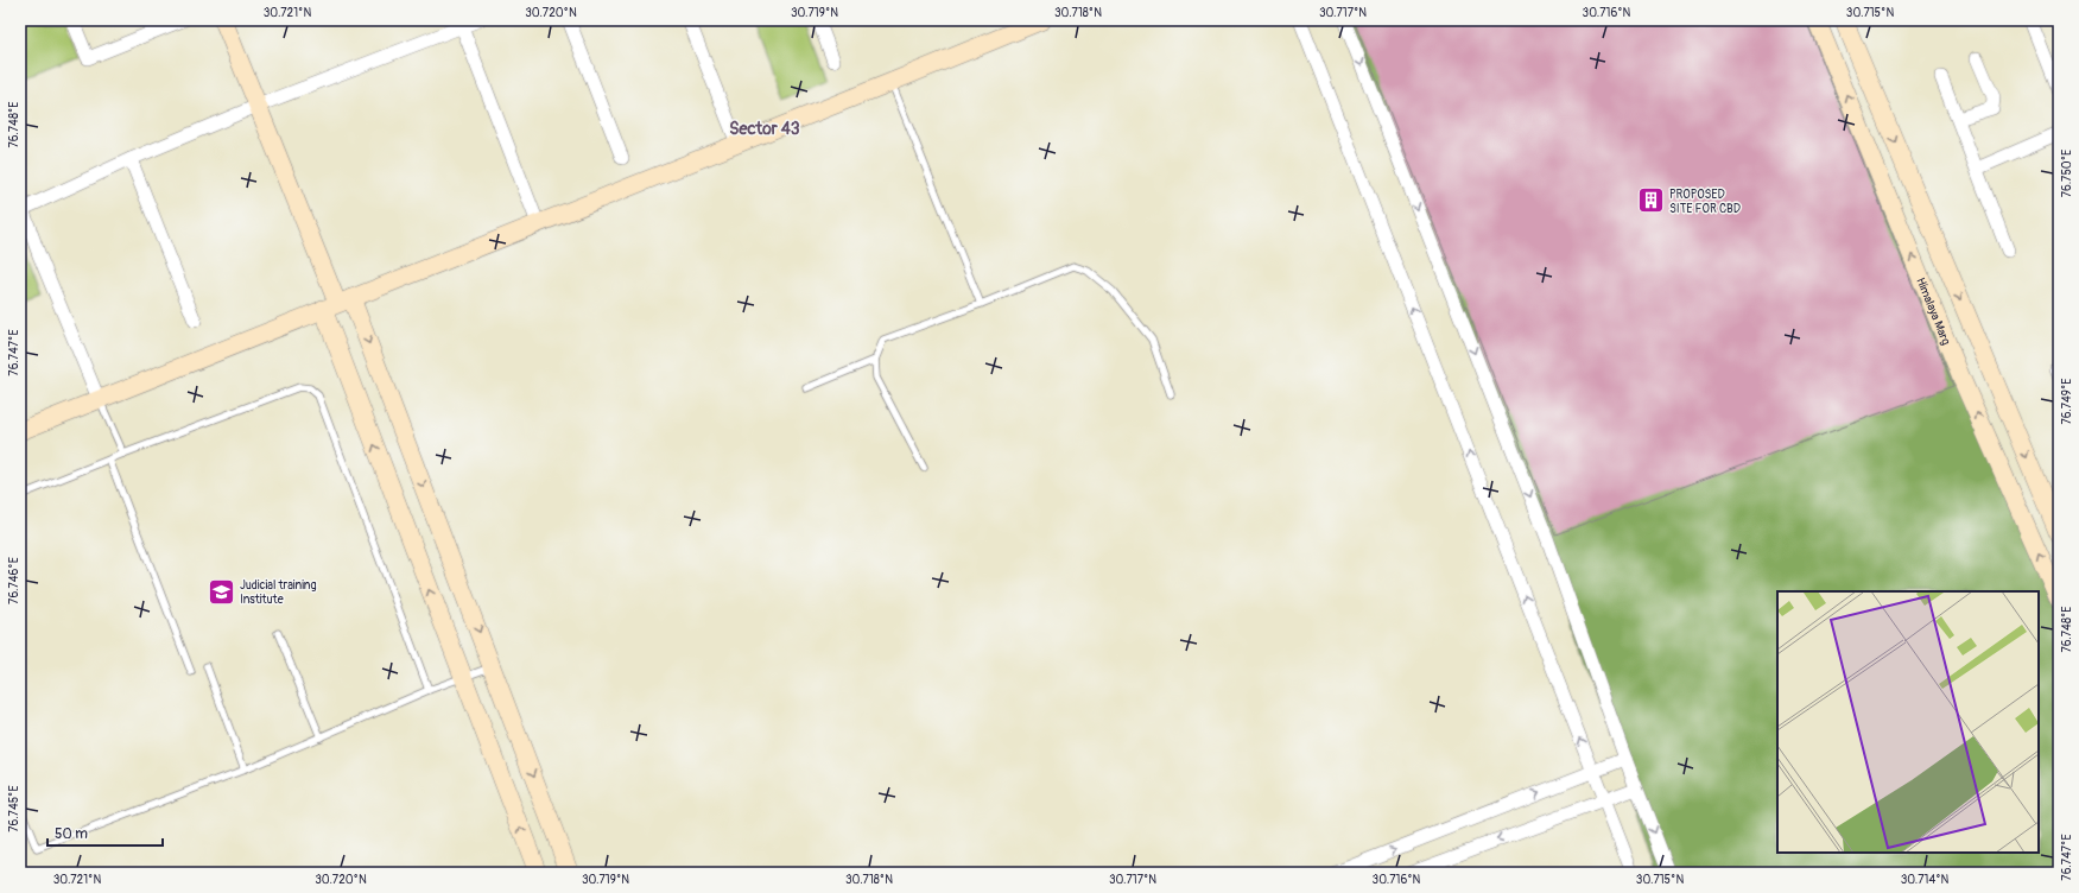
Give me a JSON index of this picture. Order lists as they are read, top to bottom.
{
  "streets": {
    "street": ["Himalaya Marg"]
  },
  "districts": ["Sector 43"],
  "places": {
    "building": ["PROPOSED SITE FOR CBD"],
    "school or university": ["Judicial training Institute"]
  },
  "scale_bar": "50 m",
  "coordinates": [
    "30.721°N",
    "30.720°N",
    "30.719°N",
    "30.718°N",
    "30.717°N",
    "30.716°N",
    "30.715°N",
    "76.748°E",
    "76.750°E",
    "76.747°E",
    "76.749°E",
    "76.746°E",
    "76.745°E",
    "30.714°N"
  ]
}
